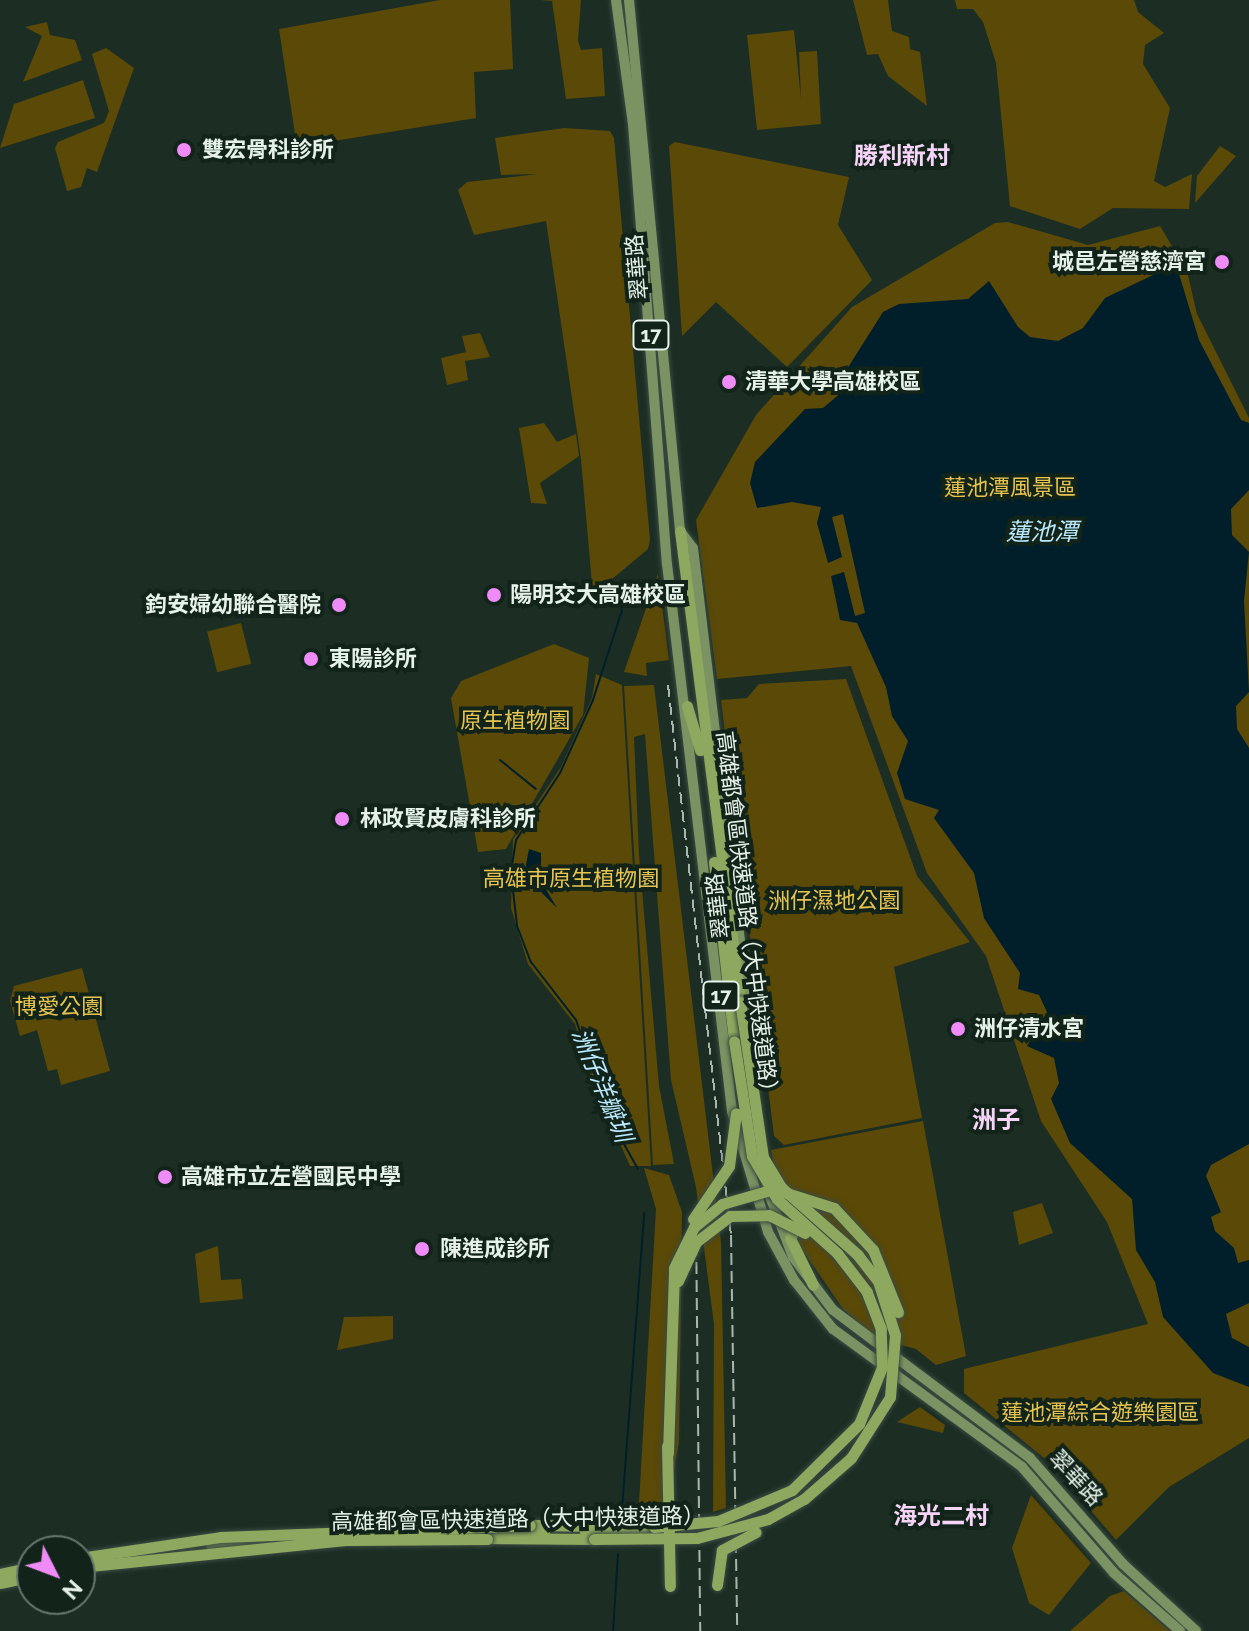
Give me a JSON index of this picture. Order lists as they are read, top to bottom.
{
  "streets": {
    "highway": ["高雄都會區快速道路（大中快速道路）"],
    "main road": ["翠華路", "17"]
  },
  "crossings": [
    ["翠華路", "高雄都會區快速道路（大中快速道路）"]
  ],
  "districts": ["勝利新村", "洲子", "海光二村"],
  "water": ["蓮池潭", "洲仔洋瓣圳"],
  "parks": [
    "蓮池潭風景區",
    "原生植物園",
    "高雄市原生植物園",
    "洲仔濕地公園",
    "博愛公園",
    "蓮池潭綜合遊樂園區"
  ],
  "places": [
    "雙宏骨科診所",
    "城邑左營慈濟宮",
    "清華大學高雄校區",
    "陽明交大高雄校區",
    "鈞安婦幼聯合醫院",
    "東陽診所",
    "林政賢皮膚科診所",
    "洲仔清水宮",
    "高雄市立左營國民中學",
    "陳進成診所"
  ],
  "north": "bottom right"
}
